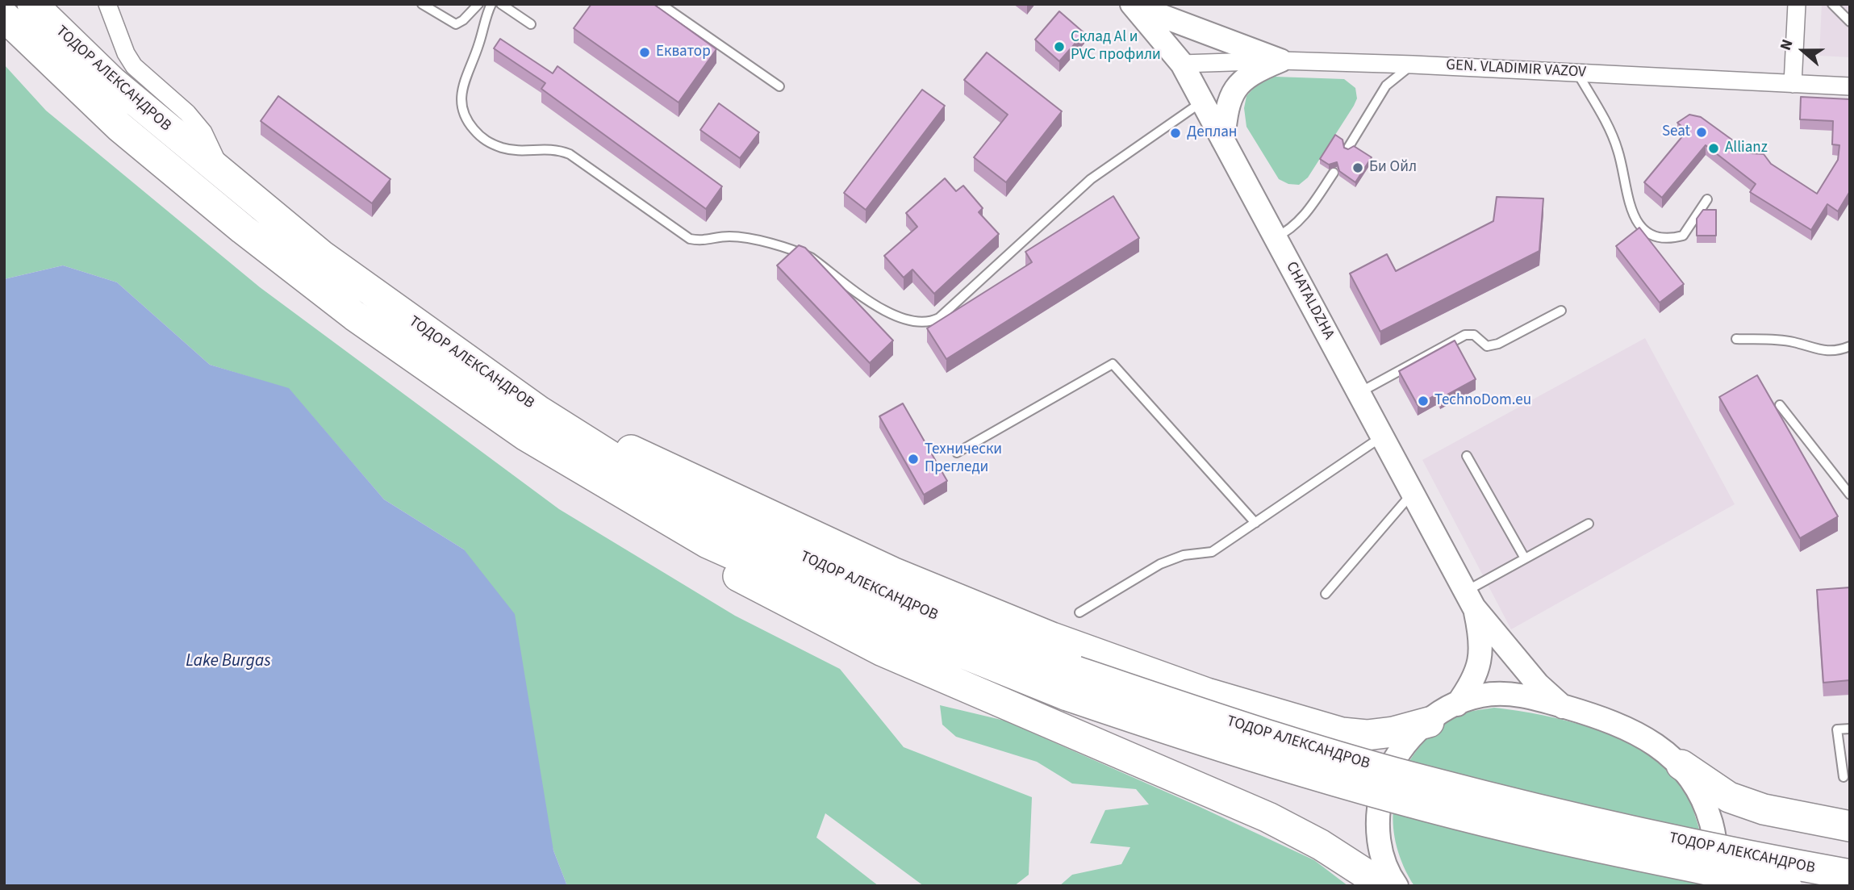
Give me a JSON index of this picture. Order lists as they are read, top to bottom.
{
  "streets": {
    "highway": ["ТОДОР АЛЕКСАНДРОВ"],
    "main road": ["CHATALDZHA"],
    "street": ["GEN. VLADIMIR VAZOV"]
  },
  "crossings": [
    ["GEN. VLADIMIR VAZOV", "CHATALDZHA"]
  ],
  "water": ["Lake Burgas"],
  "places": [
    "Склад Al и PVC профили",
    "Екватор",
    "Seat",
    "Деплан",
    "Allianz",
    "Би Ойл",
    "TechnoDom.eu",
    "Технически Прегледи"
  ],
  "north": "left"
}
